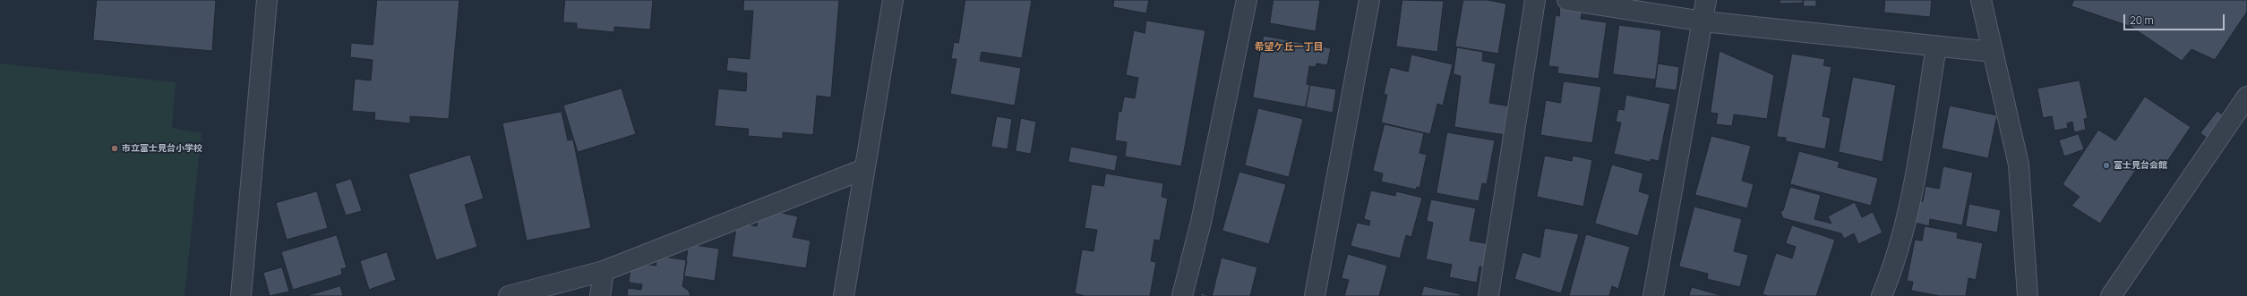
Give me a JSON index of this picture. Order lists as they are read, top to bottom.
{
  "districts": ["希望ケ丘一丁目"],
  "places": ["市立富士見台小学校", "富士見台会館"],
  "scale_bar": "20 m"
}
